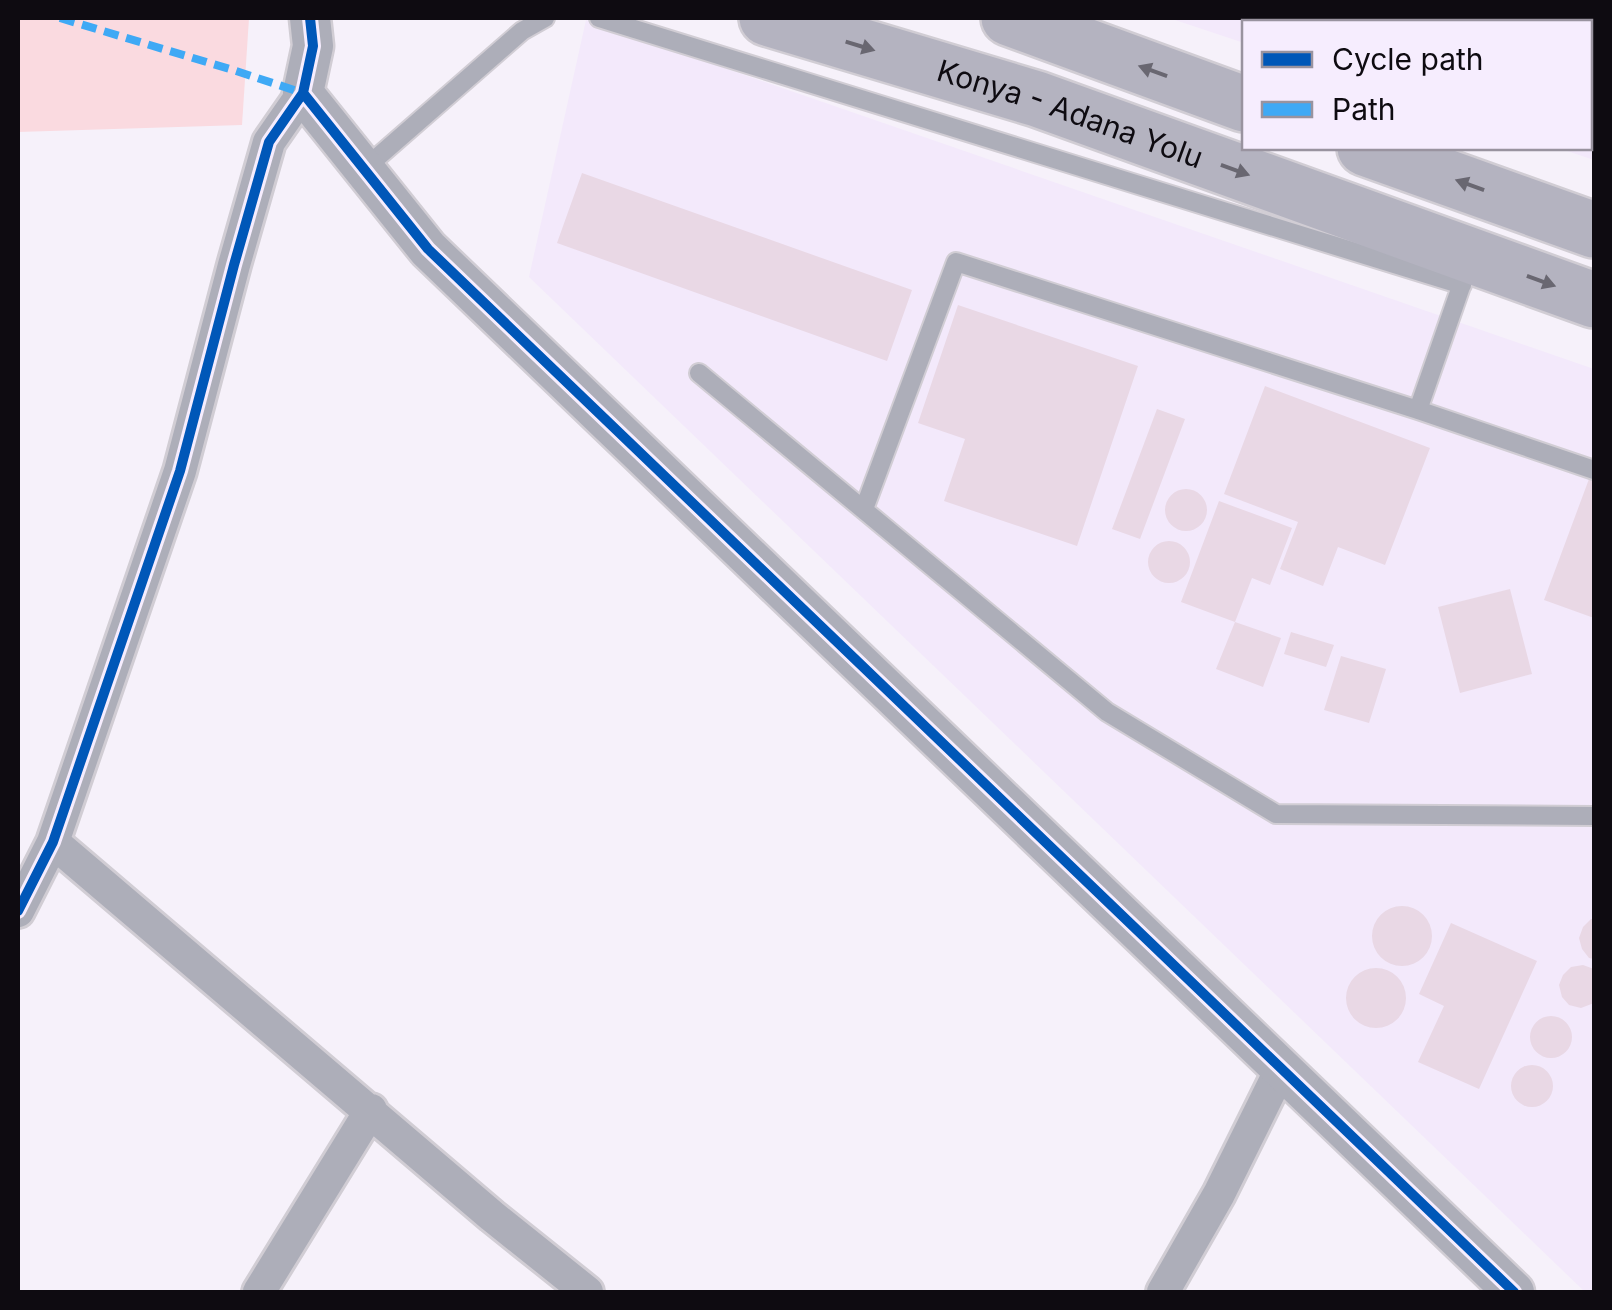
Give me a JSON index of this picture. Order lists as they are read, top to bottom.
{
  "streets": {
    "highway": ["Konya - Adana Yolu"]
  },
  "legend": ["Cycle path", "Path"]
}
